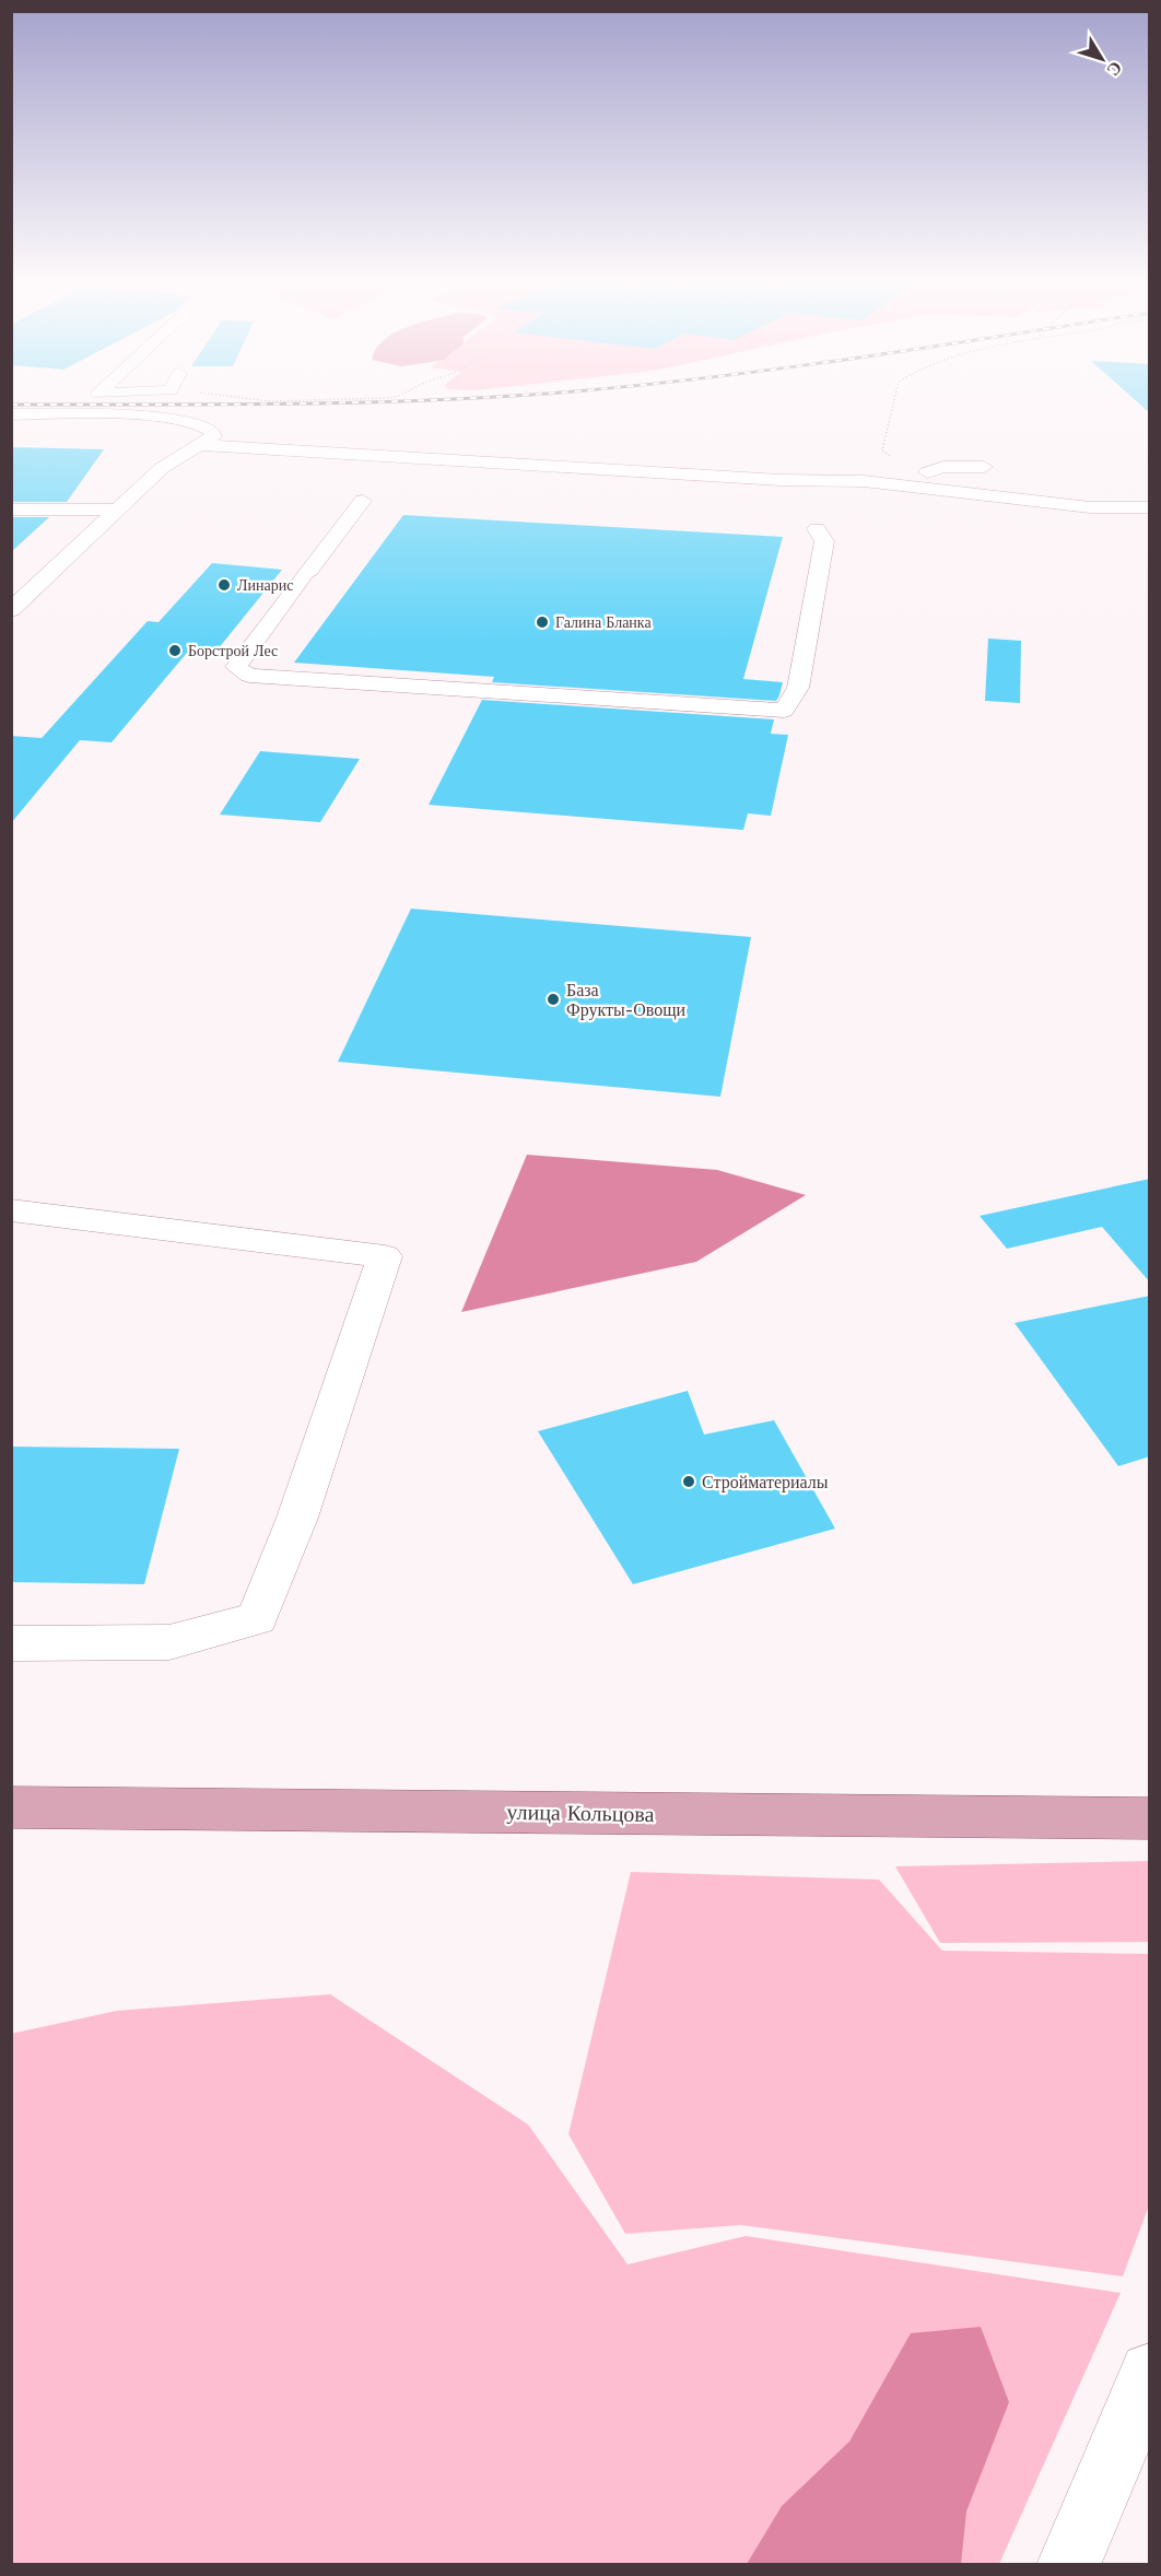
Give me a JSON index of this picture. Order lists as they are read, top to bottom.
{
  "streets": {
    "main road": ["улица Кольцова"]
  },
  "places": [
    "Линарис",
    "Галина Бланка",
    "Борстрой Лес",
    "База Фрукты-Овощи",
    "Стройматериалы"
  ],
  "north": "bottom right"
}
